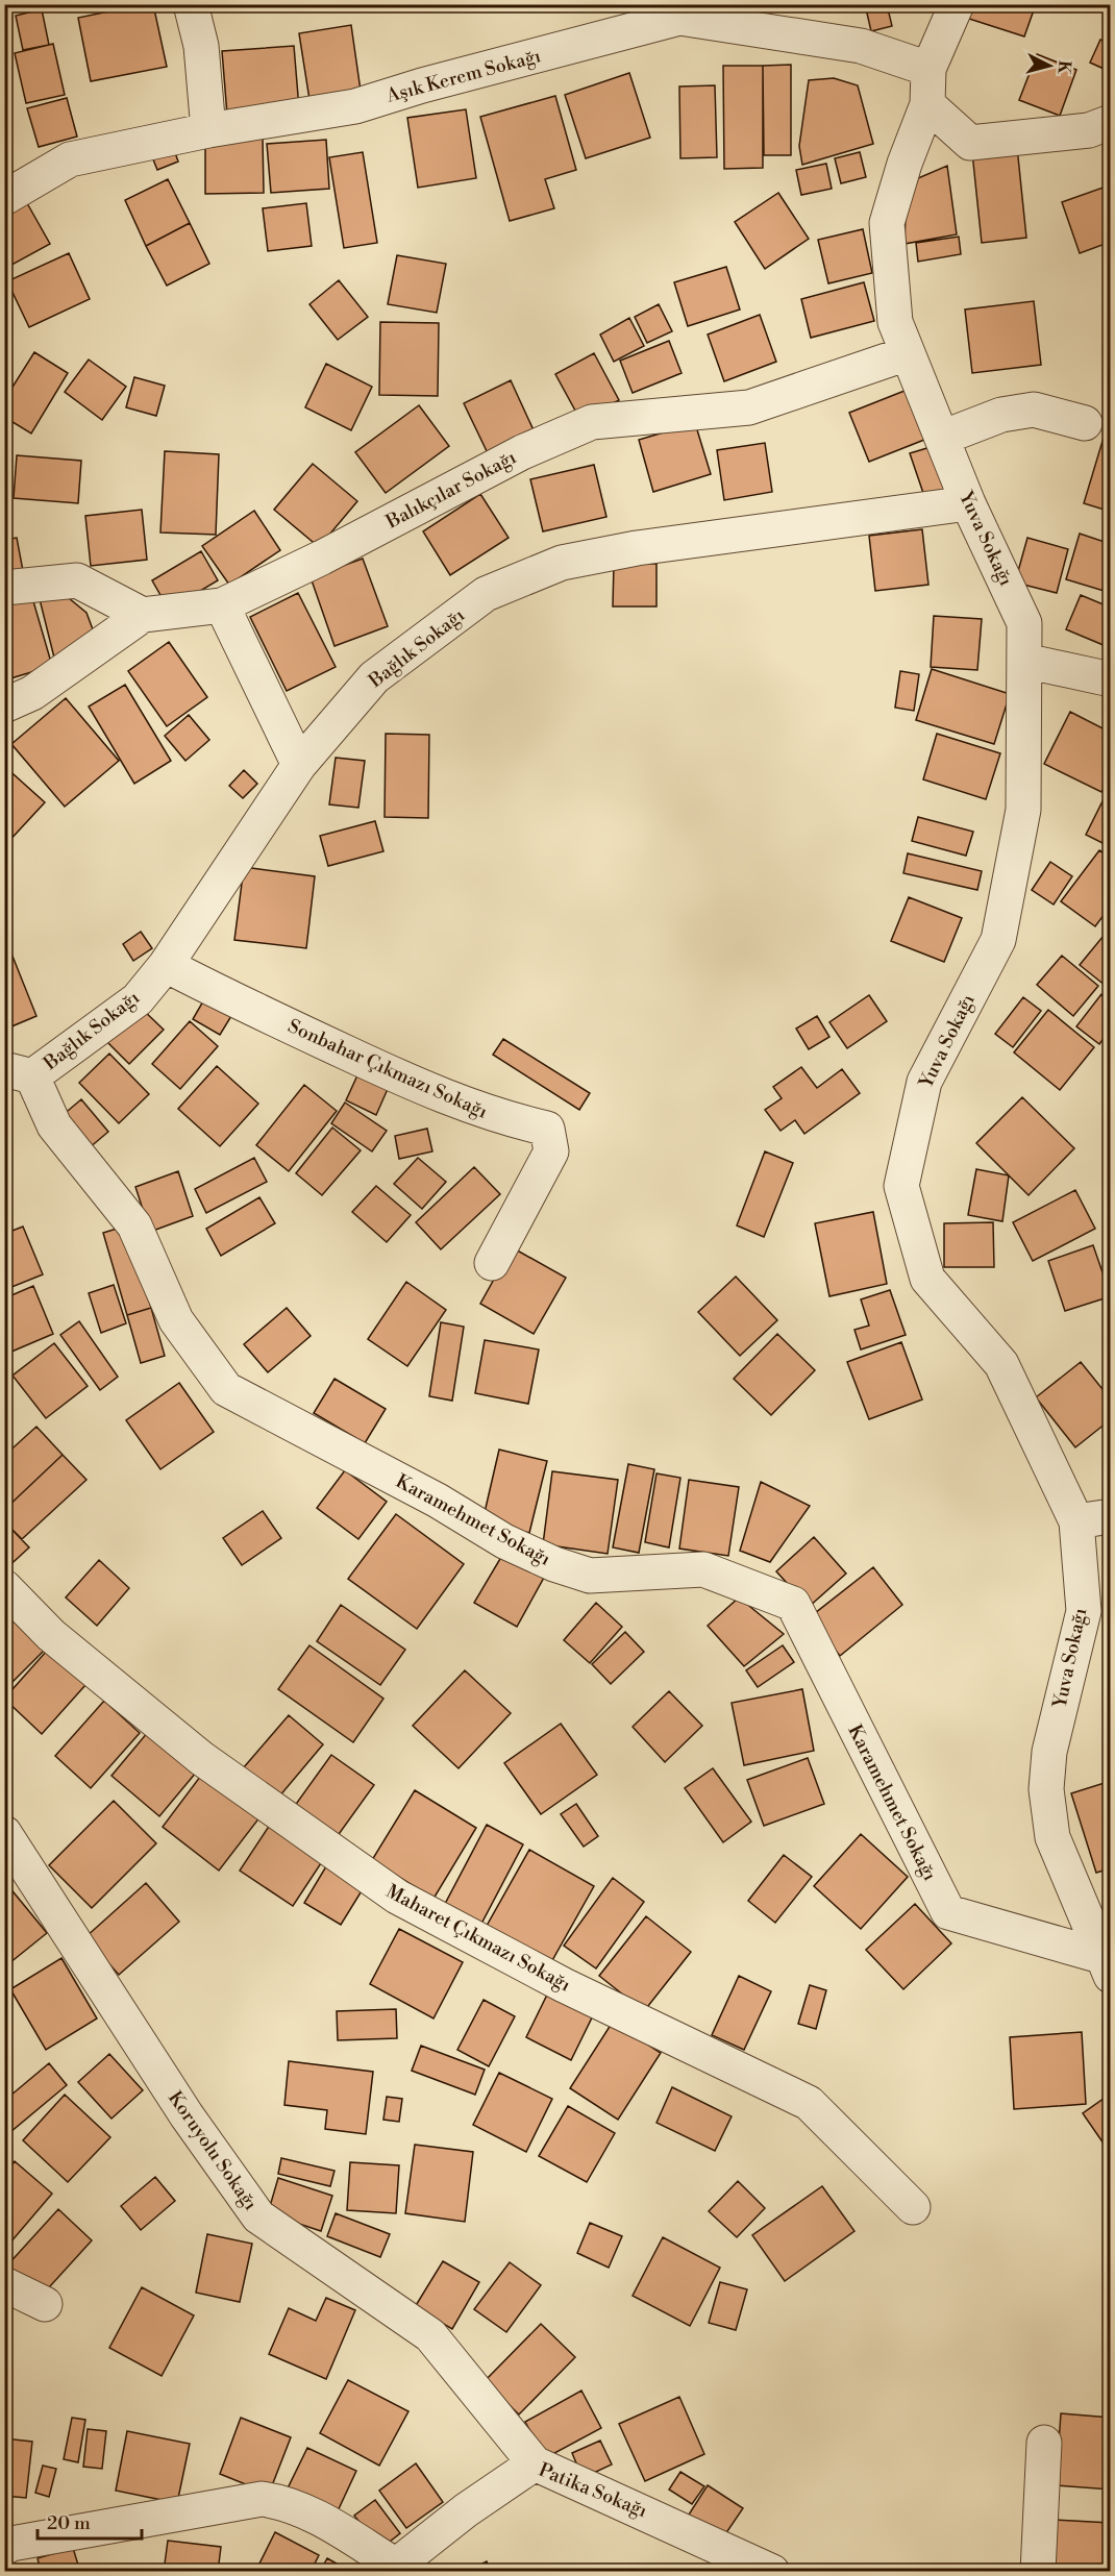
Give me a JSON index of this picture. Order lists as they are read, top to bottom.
{
  "streets": {
    "street": [
      "Aşık Kerem Sokağı",
      "Balıkçılar Sokağı",
      "Yuva Sokağı",
      "Bağlık Sokağı",
      "Sonbahar Çıkmazı Sokağı",
      "Karamehmet Sokağı",
      "Maharet Çıkmazı Sokağı",
      "Koruyolu Sokağı",
      "Patika Sokağı"
    ]
  },
  "crossings": [
    ["Balıkçılar Sokağı", "Yuva Sokağı"],
    ["Yuva Sokağı", "Bağlık Sokağı"],
    ["Yuva Sokağı", "Karamehmet Sokağı"],
    ["Bağlık Sokağı", "Sonbahar Çıkmazı Sokağı"],
    ["Bağlık Sokağı", "Karamehmet Sokağı"],
    ["Koruyolu Sokağı", "Patika Sokağı"]
  ],
  "scale_bar": "20 m",
  "north": "right"
}
